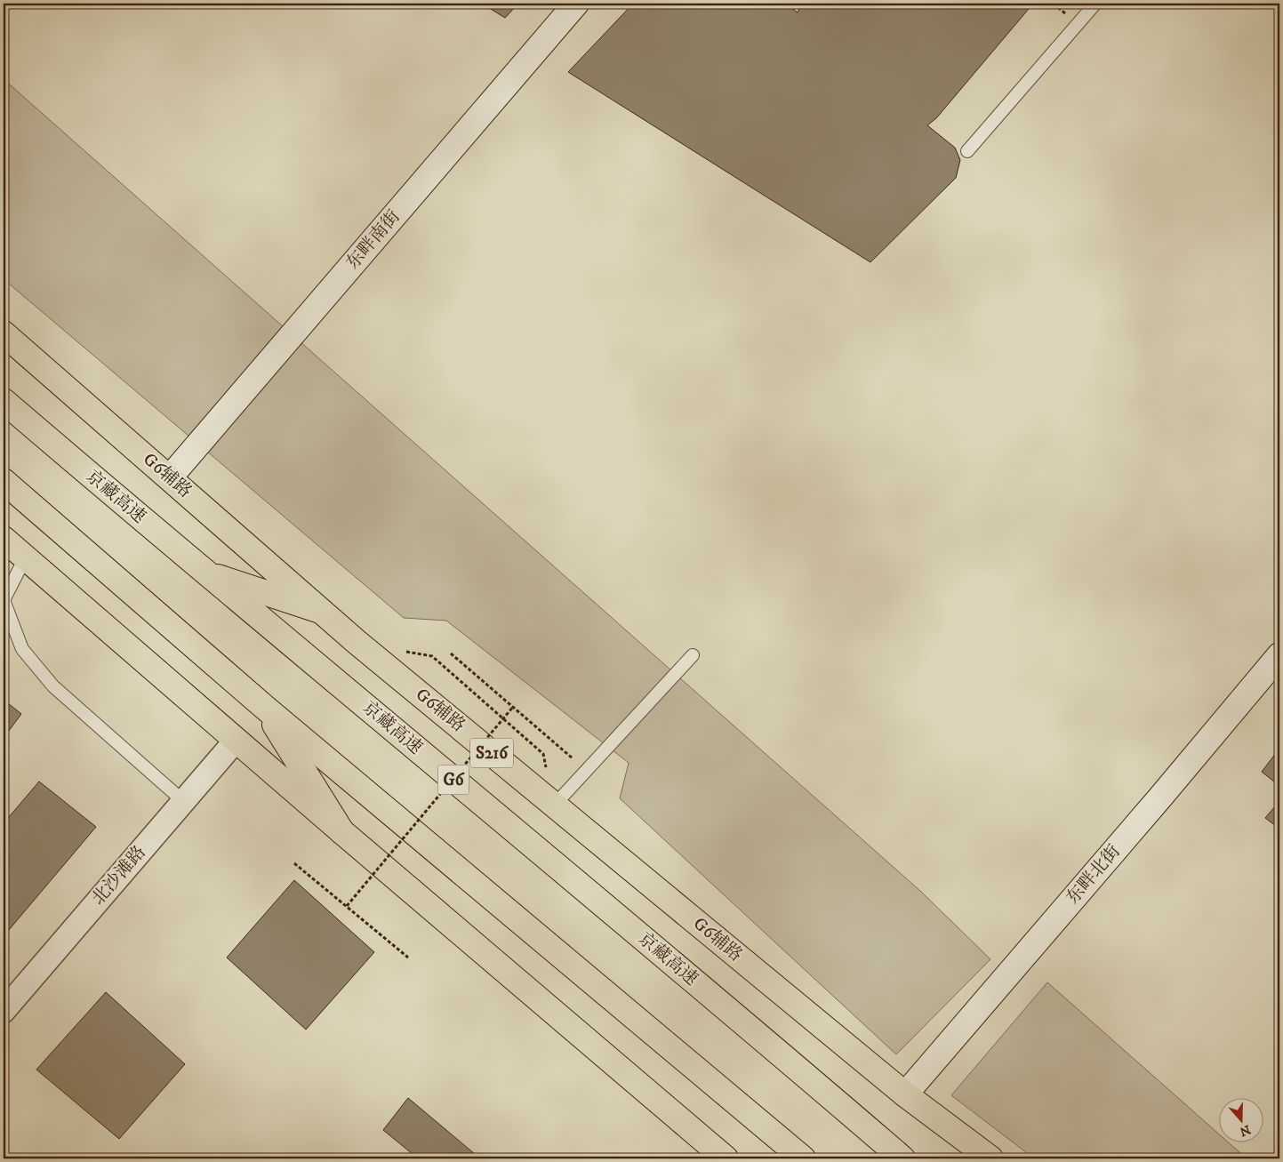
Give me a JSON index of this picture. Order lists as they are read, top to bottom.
{
  "streets": {
    "main road": [
      "G6辅路",
      "京藏高速",
      "S216",
      "G6"
    ],
    "street": ["东畔南街", "东畔北街", "北沙滩路"]
  },
  "crossings": [
    ["东畔南街", "G6辅路"],
    ["G6辅路", "东畔北街"]
  ],
  "north": "bottom"
}
